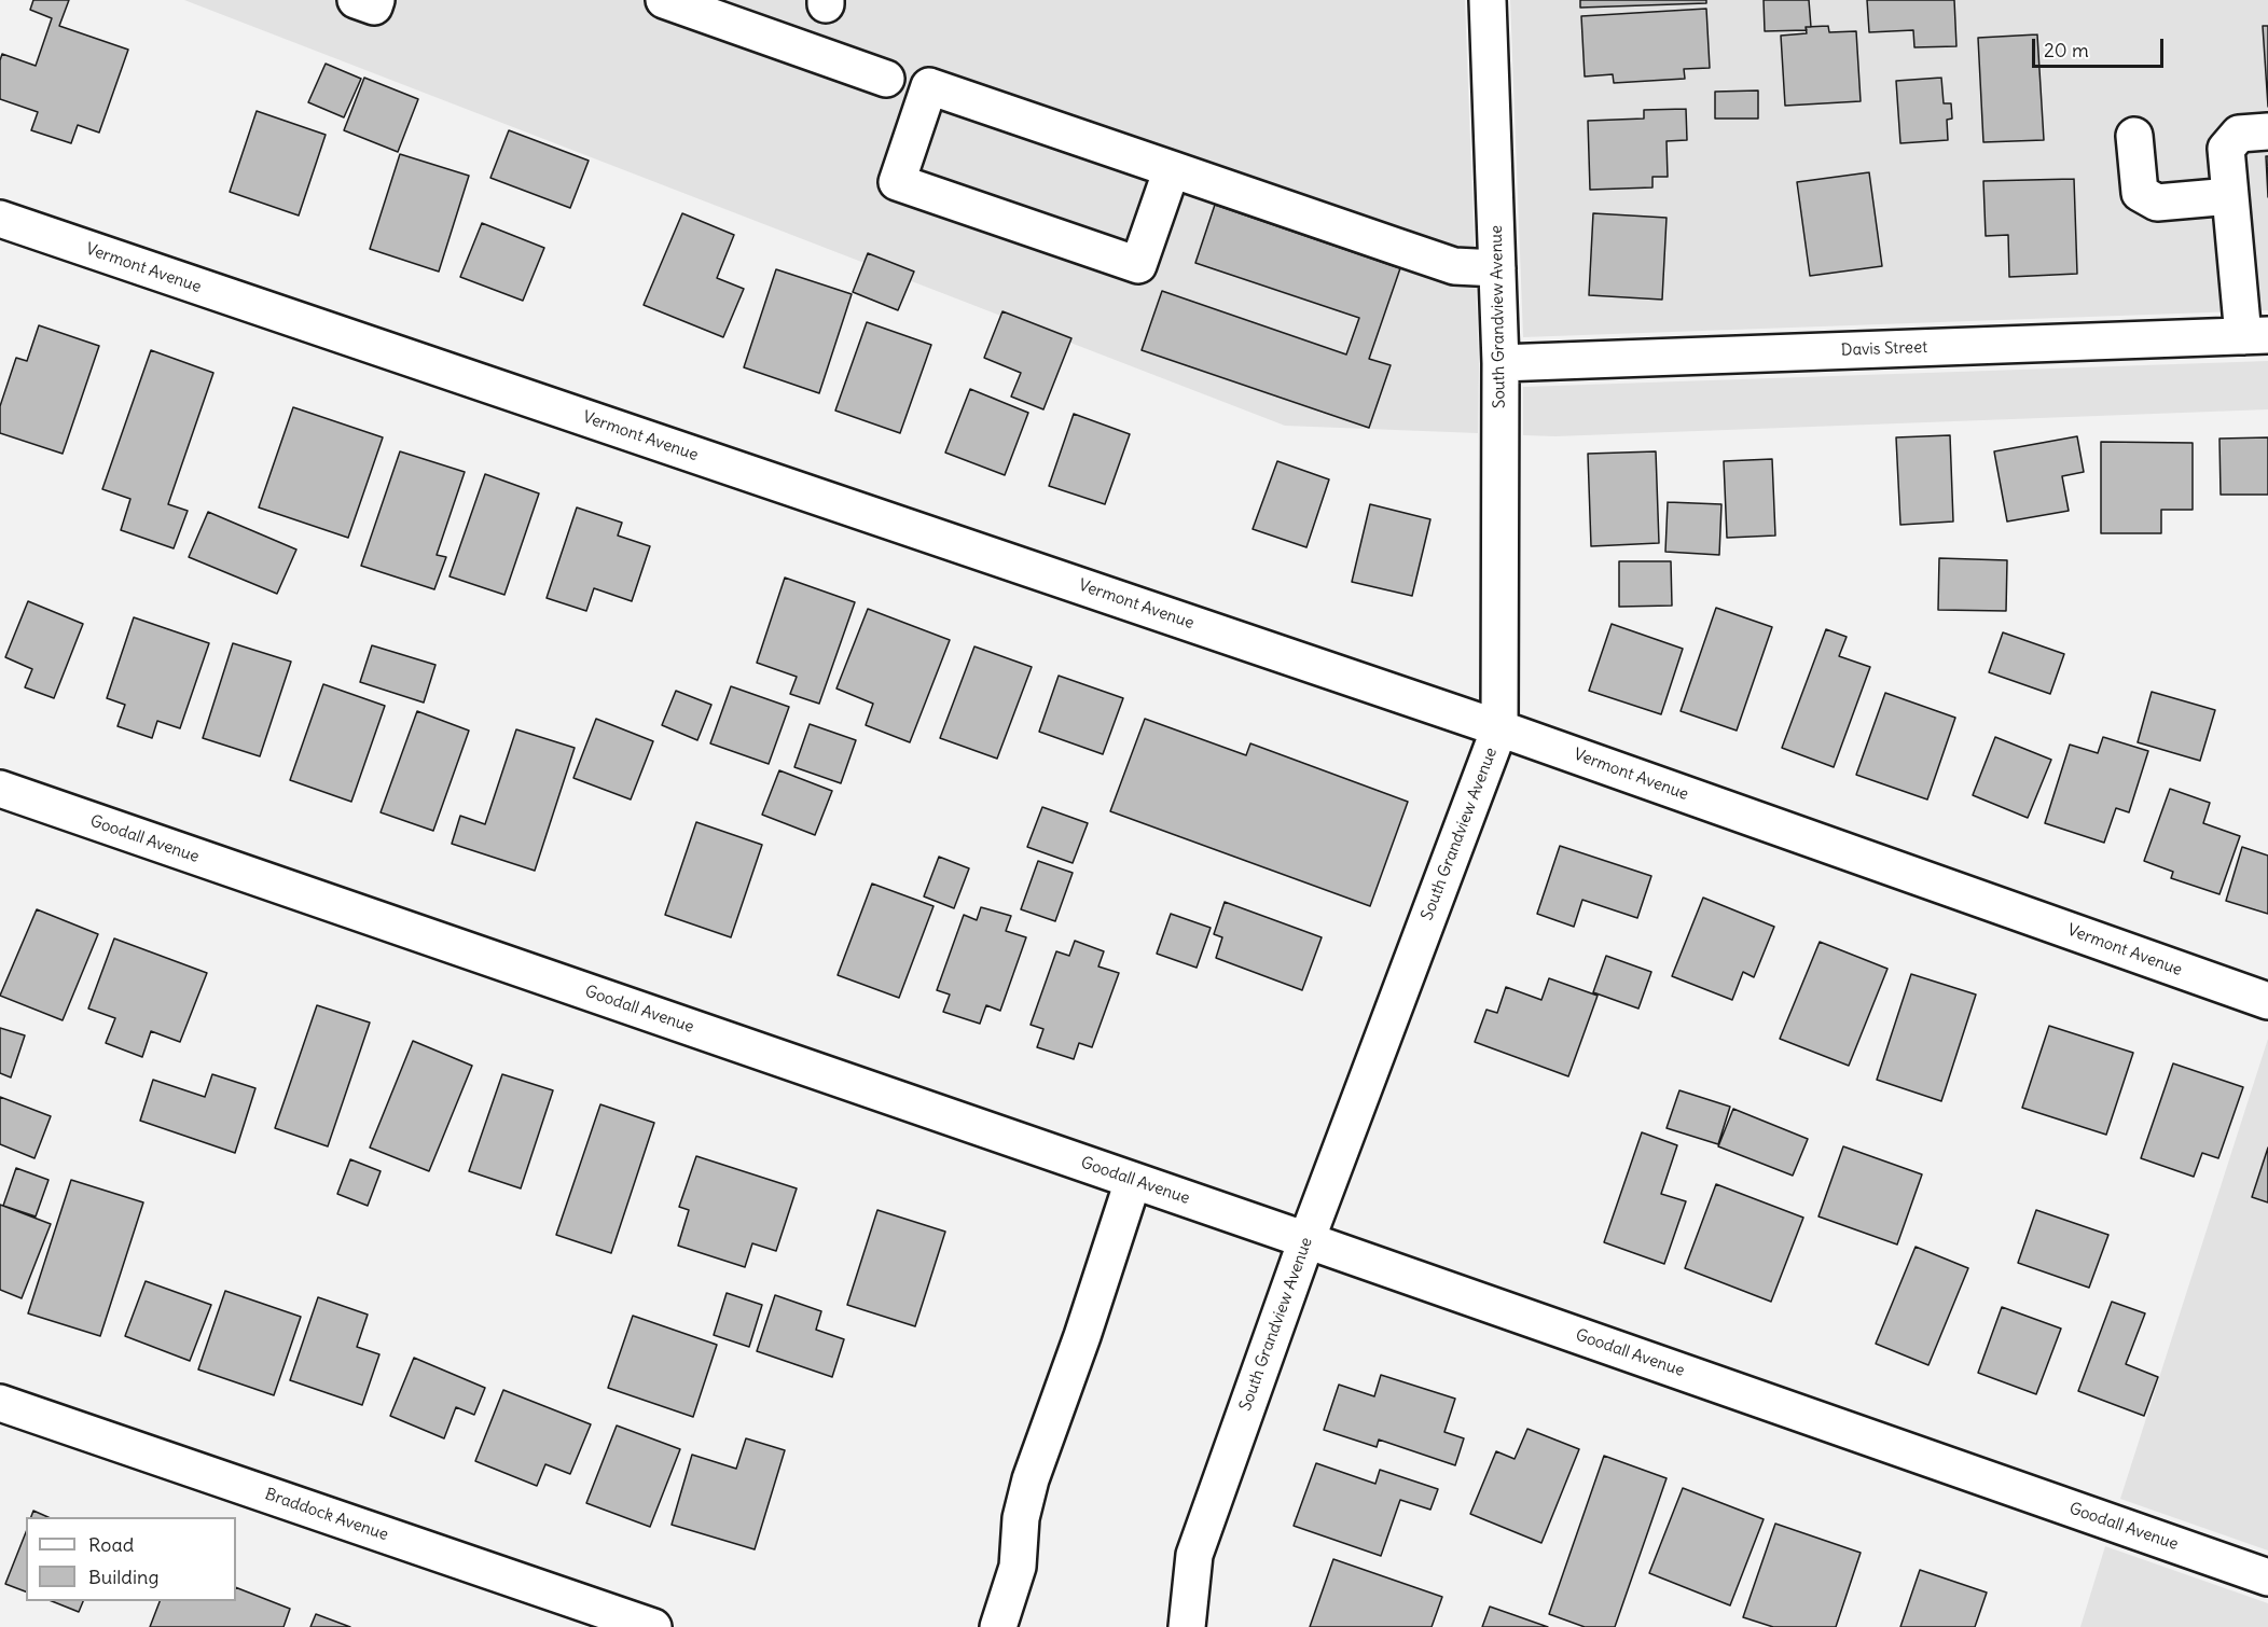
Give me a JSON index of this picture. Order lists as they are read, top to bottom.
{
  "streets": {
    "street": [
      "Vermont Avenue",
      "South Grandview Avenue",
      "Davis Street",
      "Goodall Avenue",
      "Braddock Avenue"
    ]
  },
  "crossings": [
    ["Vermont Avenue", "South Grandview Avenue"],
    ["South Grandview Avenue", "Davis Street"],
    ["South Grandview Avenue", "Goodall Avenue"]
  ],
  "legend": ["Road", "Building"],
  "scale_bar": "20 m"
}
